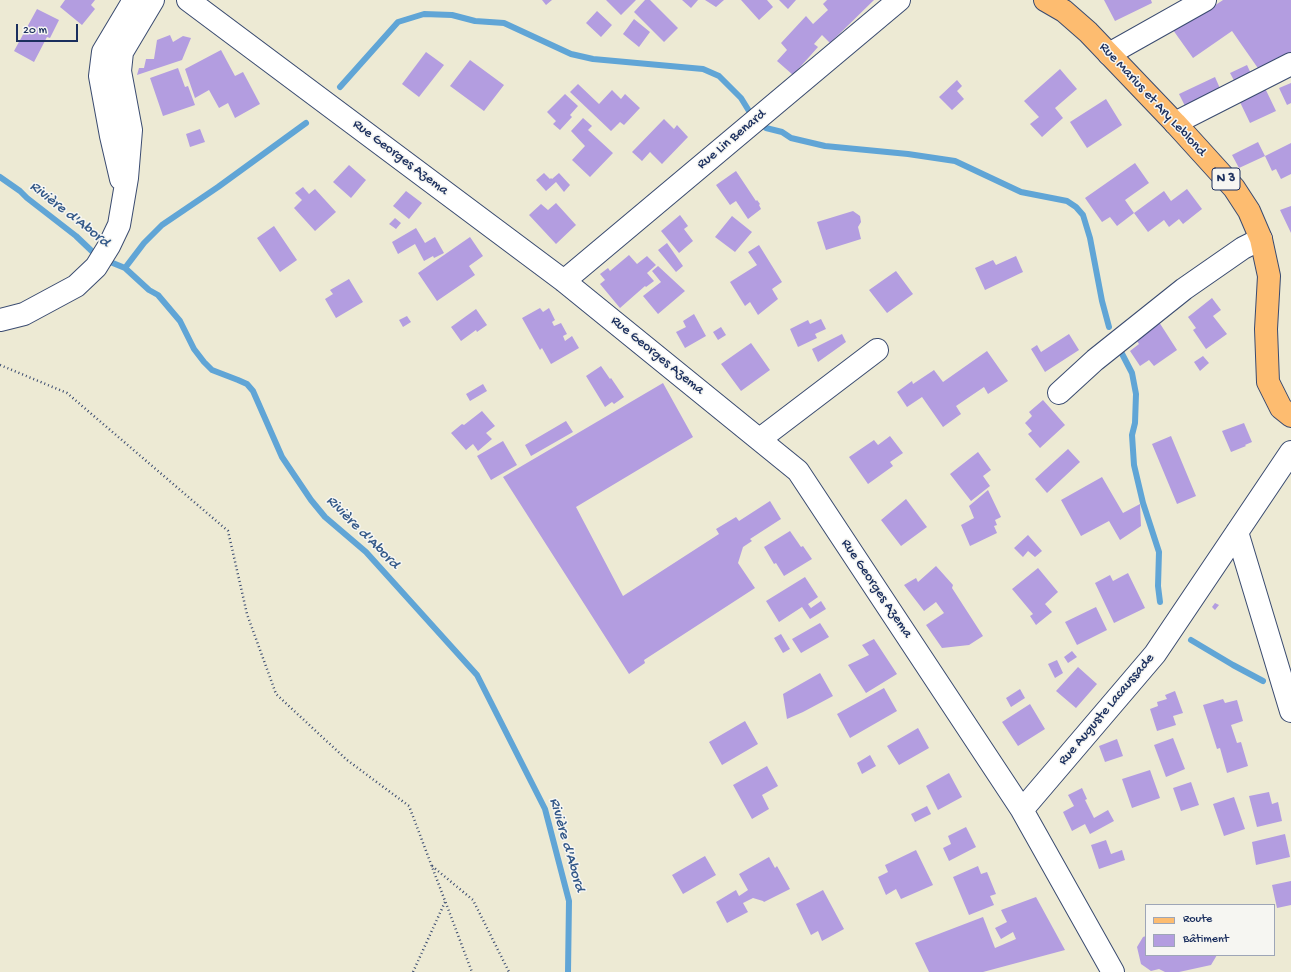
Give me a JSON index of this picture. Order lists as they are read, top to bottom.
{
  "streets": {
    "main road": ["Rue Marius et Ary Leblond", "N 3"],
    "street": ["Rue Lin Benard", "Rue Georges Azema", "Rue Auguste Lacaussade"]
  },
  "crossings": [
    ["Rue Lin Benard", "Rue Georges Azema"],
    ["Rue Georges Azema", "Rue Auguste Lacaussade"]
  ],
  "water": ["Rivière d'Abord"],
  "legend": ["Route", "Bâtiment"],
  "scale_bar": "20 m"
}
